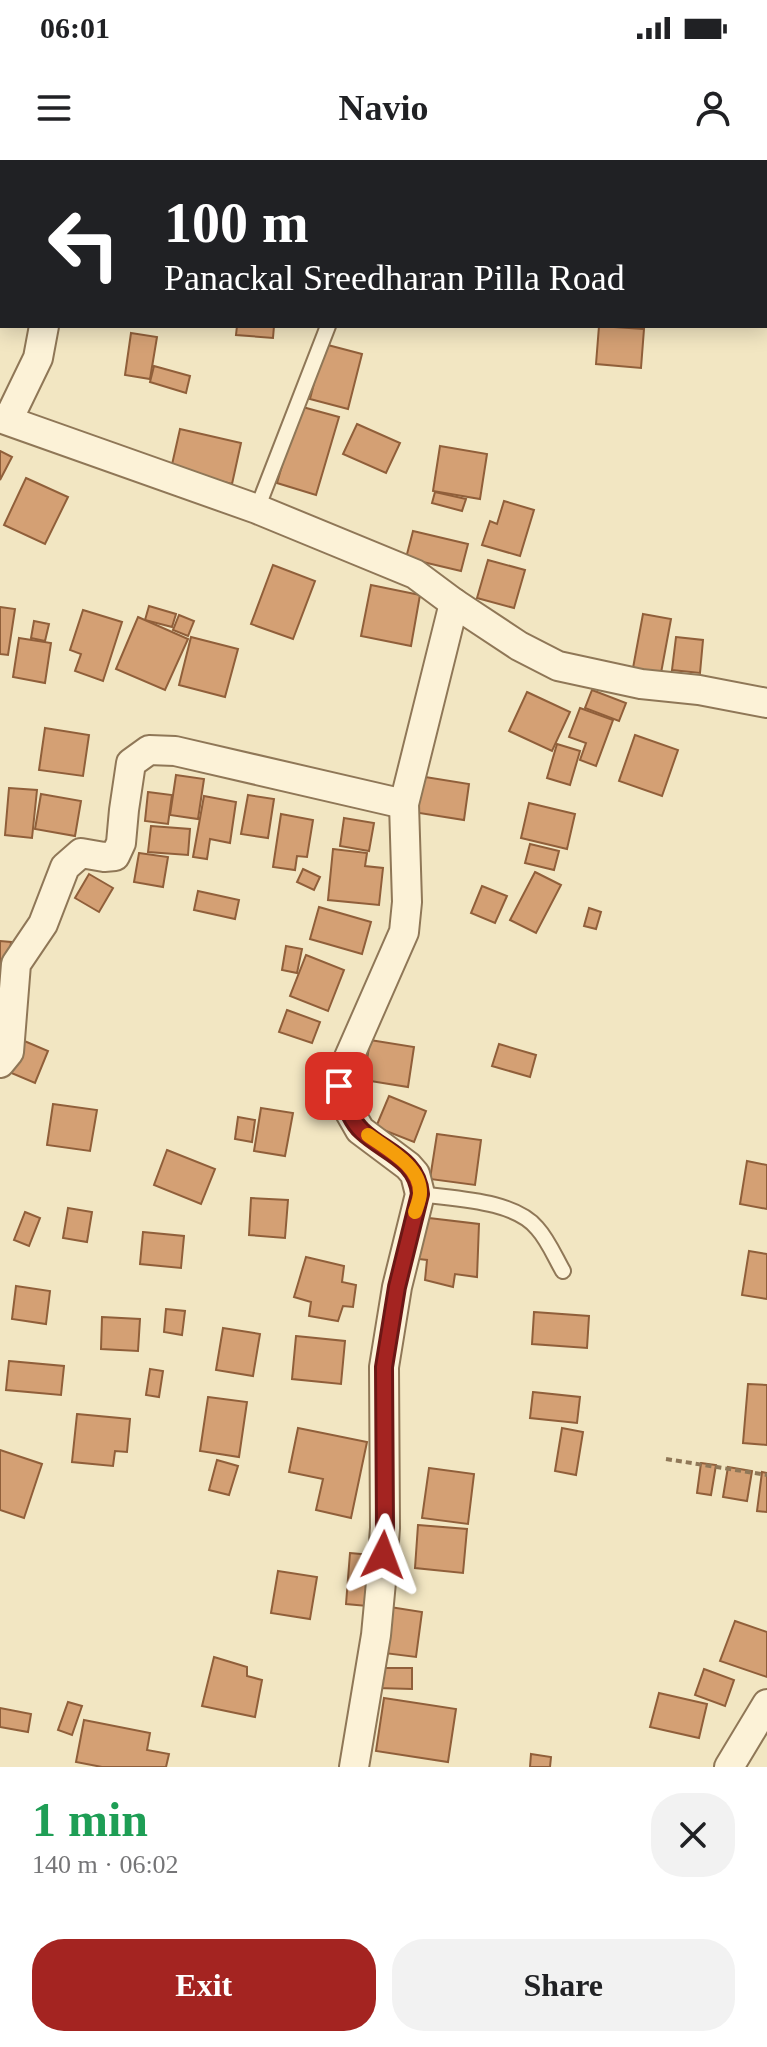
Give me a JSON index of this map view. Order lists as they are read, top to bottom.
{
  "page": {
    "status": "06:01",
    "header": "Navio",
    "turn": ["100 m", "Panackal Sreedharan Pilla Road"],
    "heading": ["1 min", "140 m · 06:02"],
    "buttons": ["Exit", "Share"]
  }
}
